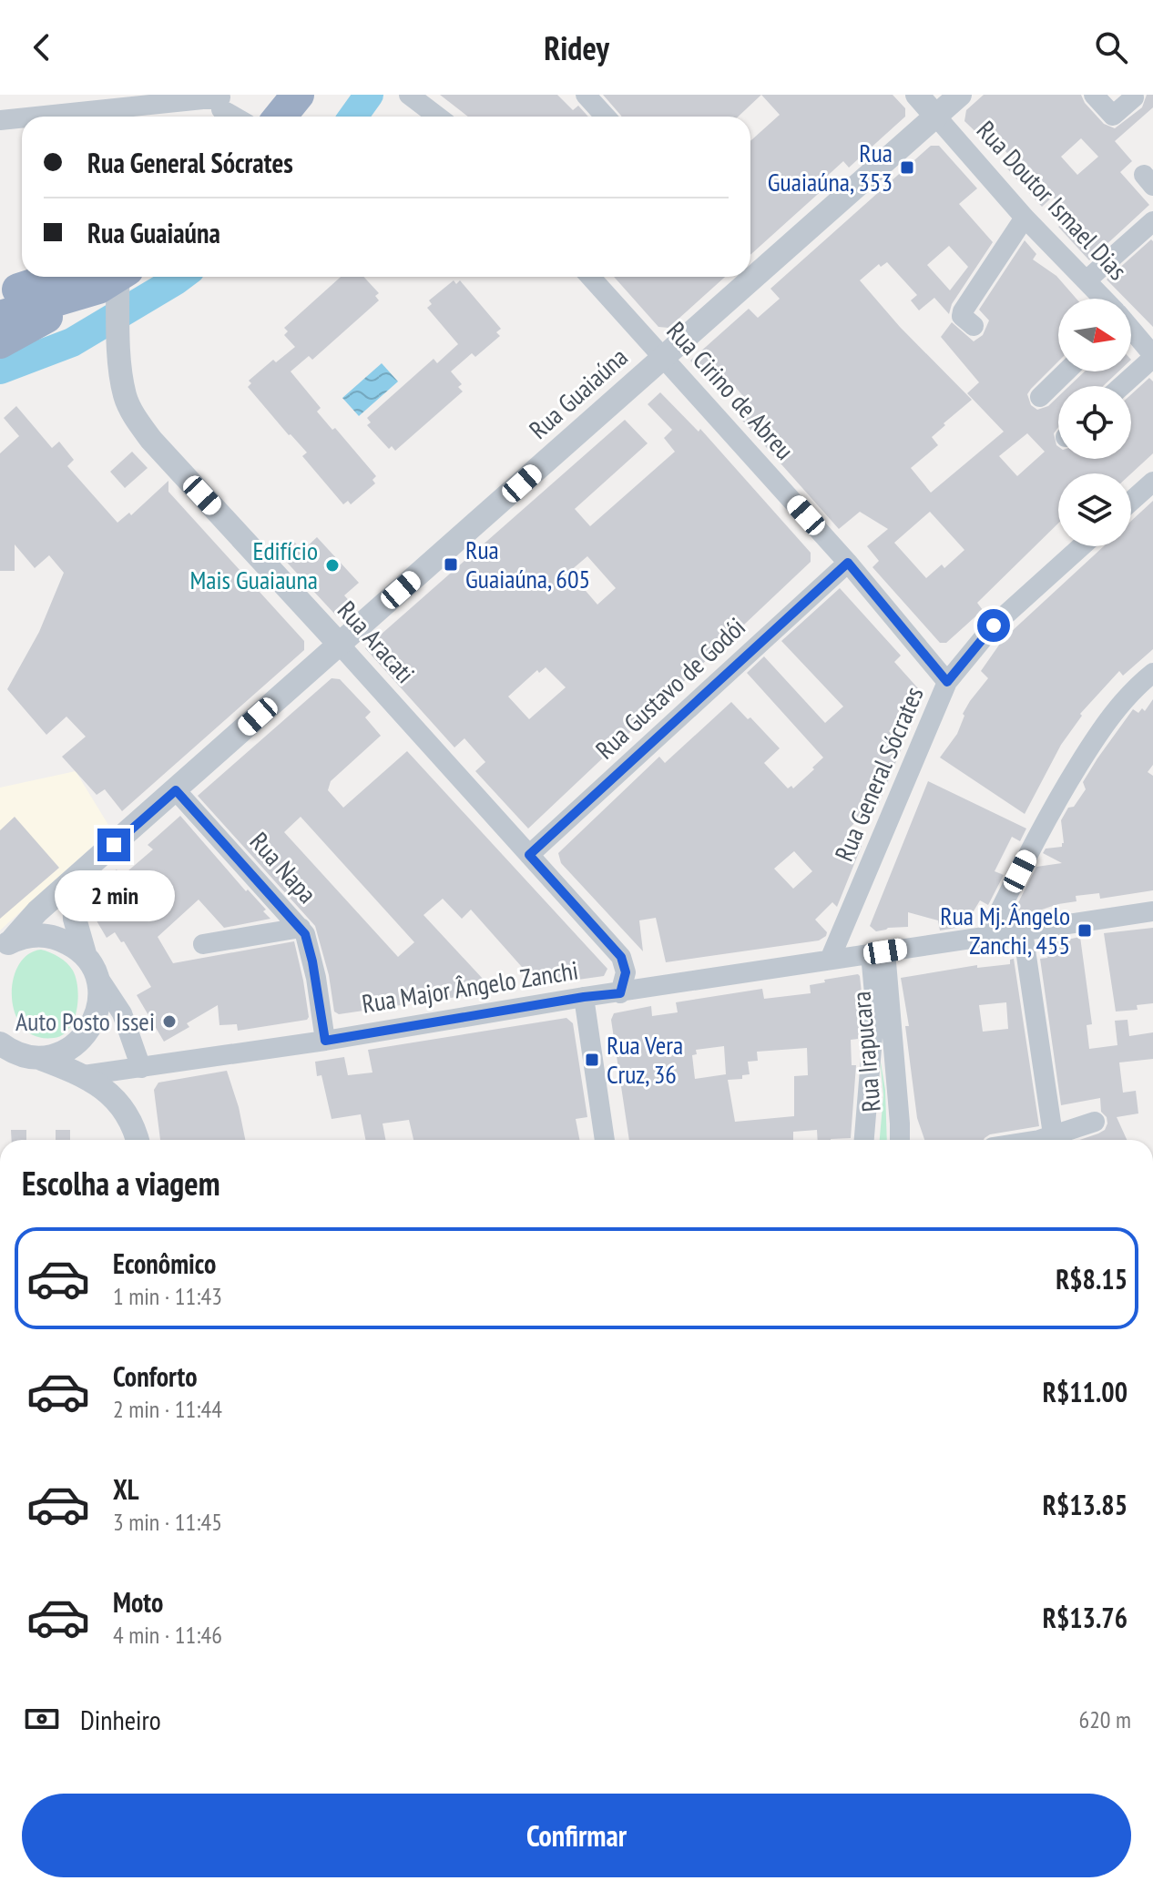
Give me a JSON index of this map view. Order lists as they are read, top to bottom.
{
  "streets": {
    "street": [
      "Rua Doutor Ismael Dias",
      "Rua Cirino de Abreu",
      "Rua Guaiaúna",
      "Rua Aracati",
      "Rua Gustavo de Godói",
      "Rua General Sócrates",
      "Rua Napa",
      "Rua Major Ângelo Zanchi",
      "Rua Irapucara"
    ]
  },
  "crossings": [
    ["Rua Doutor Ismael Dias", "Rua Guaiaúna"],
    ["Rua Cirino de Abreu", "Rua Guaiaúna"],
    ["Rua Cirino de Abreu", "Rua Gustavo de Godói"],
    ["Rua Cirino de Abreu", "Rua General Sócrates"],
    ["Rua Guaiaúna", "Rua Aracati"],
    ["Rua Guaiaúna", "Rua Napa"],
    ["Rua Aracati", "Rua Gustavo de Godói"],
    ["Rua Aracati", "Rua Major Ângelo Zanchi"],
    ["Rua General Sócrates", "Rua Major Ângelo Zanchi"],
    ["Rua Napa", "Rua Major Ângelo Zanchi"],
    ["Rua Major Ângelo Zanchi", "Rua Irapucara"]
  ],
  "places": {
    "transit": [
      "Rua Guaiaúna, 353",
      "Rua Guaiaúna, 605",
      "Rua Mj. Ângelo Zanchi, 455",
      "Rua Vera Cruz, 36"
    ],
    "other": ["Edifício Mais Guaiauna", "Auto Posto Issei"]
  },
  "north": "right",
  "page": {
    "header": "Ridey",
    "banner": ["Rua General Sócrates", "Rua Guaiaúna"],
    "bubble": "2 min",
    "heading": "Escolha a viagem",
    "list": [
      {
        "name": "Econômico",
        "note": "1 min · 11:43",
        "value": "R$8.15"
      },
      {
        "name": "Conforto",
        "note": "2 min · 11:44",
        "value": "R$11.00"
      },
      {
        "name": "XL",
        "note": "3 min · 11:45",
        "value": "R$13.85"
      },
      {
        "name": "Moto",
        "note": "4 min · 11:46",
        "value": "R$13.76"
      }
    ],
    "pay": ["Dinheiro", "620 m"],
    "buttons": "Confirmar"
  }
}
